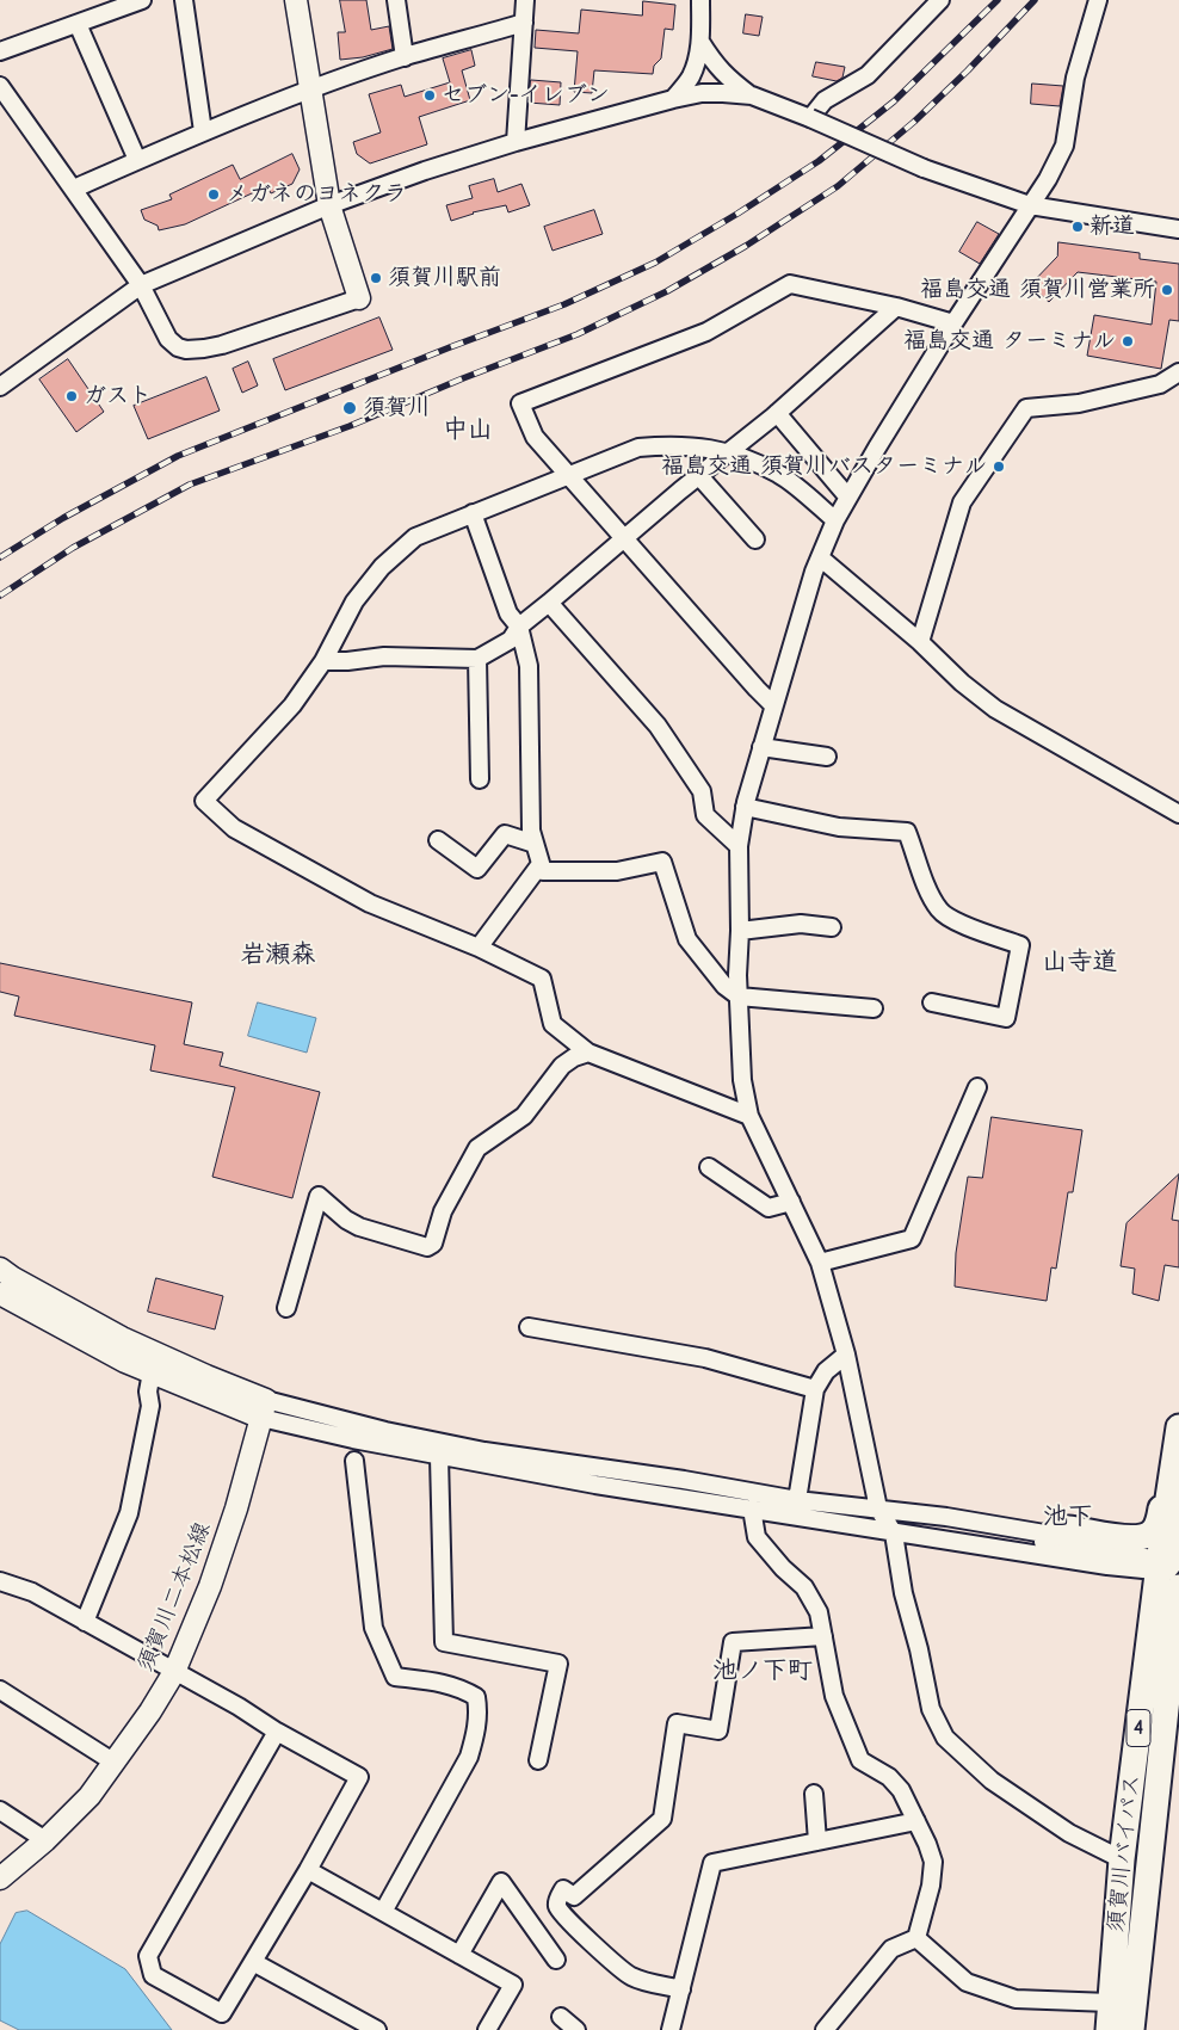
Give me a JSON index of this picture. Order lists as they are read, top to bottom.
{
  "streets": {
    "highway": ["4", "須賀川バイパス"],
    "main road": ["須賀川二本松線"]
  },
  "districts": [
    "中山",
    "岩瀬森",
    "山寺道",
    "池下",
    "池ノ下町"
  ],
  "places": [
    "セブン-イレブン",
    "メガネのヨネクラ",
    "新道",
    "須賀川駅前",
    "福島交通 須賀川営業所",
    "福島交通 ターミナル",
    "ガスト",
    "須賀川",
    "福島交通 須賀川バスターミナル"
  ]
}
